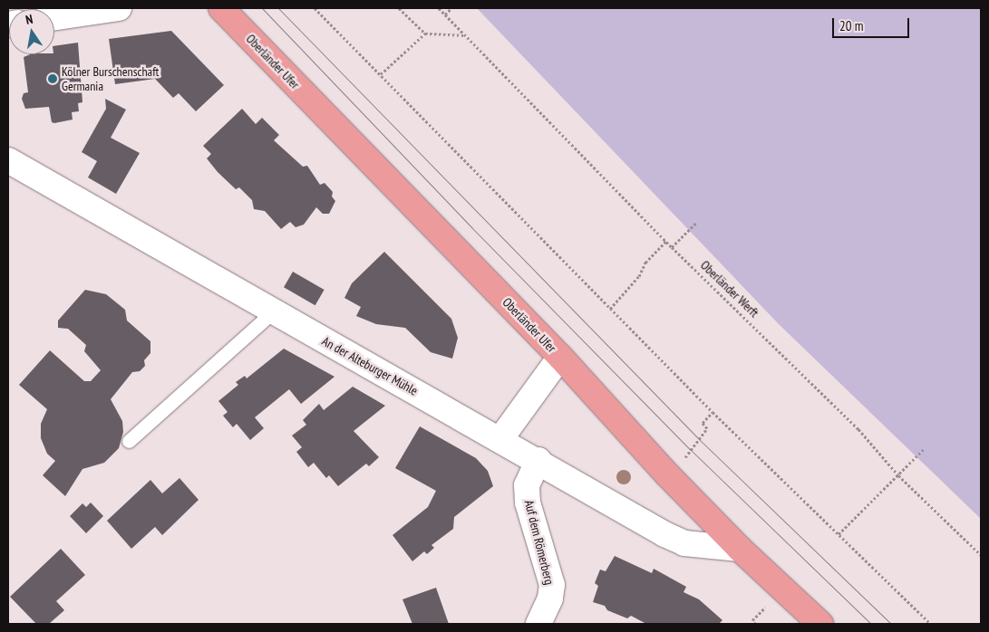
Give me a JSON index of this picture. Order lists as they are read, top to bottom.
{
  "streets": {
    "main road": ["Oberländer Ufer", "An der Alteburger Mühle", "Auf dem Römerberg"],
    "path": ["Oberländer Werft"]
  },
  "crossings": [
    ["Oberländer Ufer", "An der Alteburger Mühle"],
    ["An der Alteburger Mühle", "Auf dem Römerberg"]
  ],
  "places": ["Kölner Burschenschaft Germania"],
  "scale_bar": "20 m",
  "north": "top"
}
